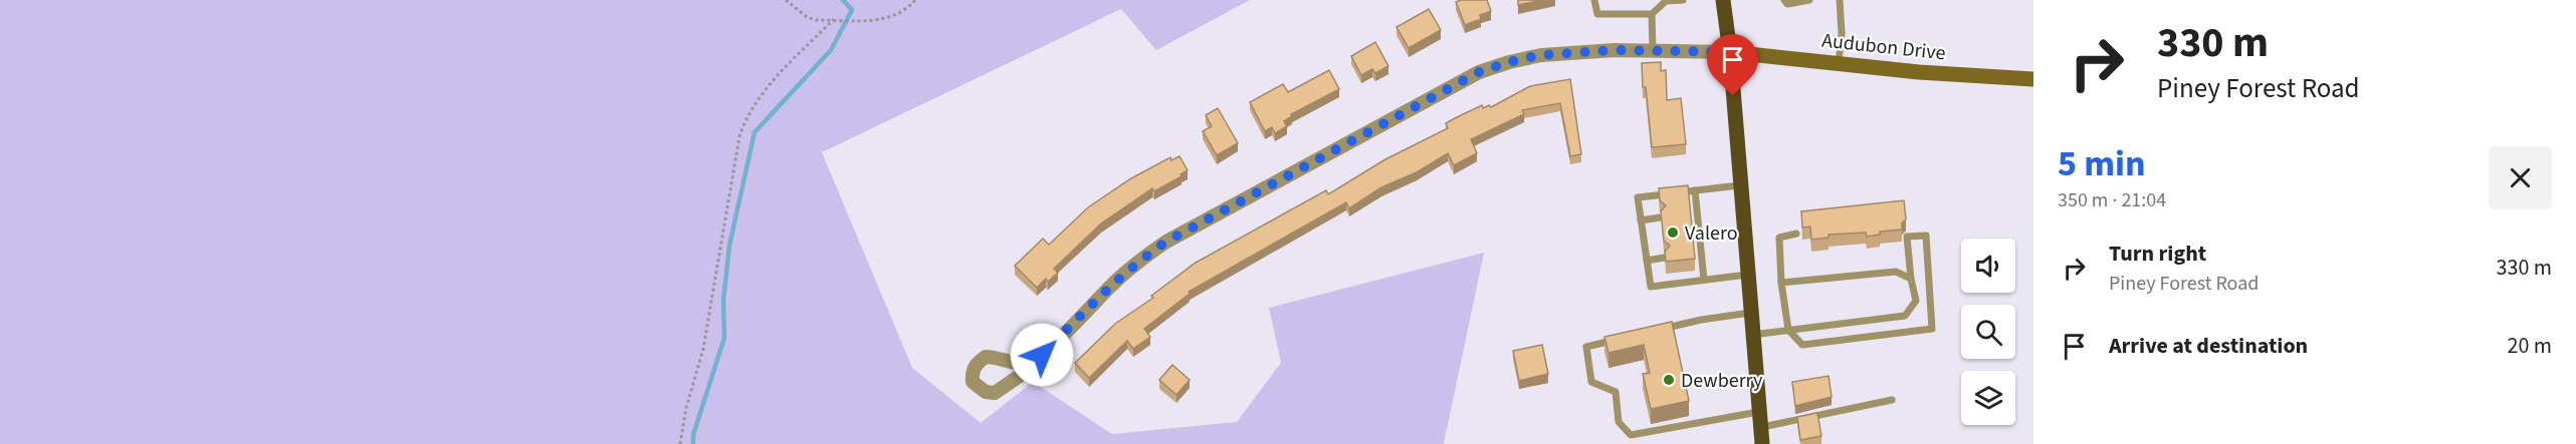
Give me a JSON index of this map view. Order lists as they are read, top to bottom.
{
  "streets": {
    "street": ["Audubon Drive"]
  },
  "places": ["Valero", "Dewberry"],
  "page": {
    "turn": ["330 m", "Piney Forest Road"],
    "heading": ["5 min", "350 m · 21:04"],
    "list": [
      {
        "name": "Turn right",
        "note": "Piney Forest Road",
        "value": "330 m"
      },
      {
        "name": "Arrive at destination",
        "value": "20 m"
      }
    ]
  }
}
